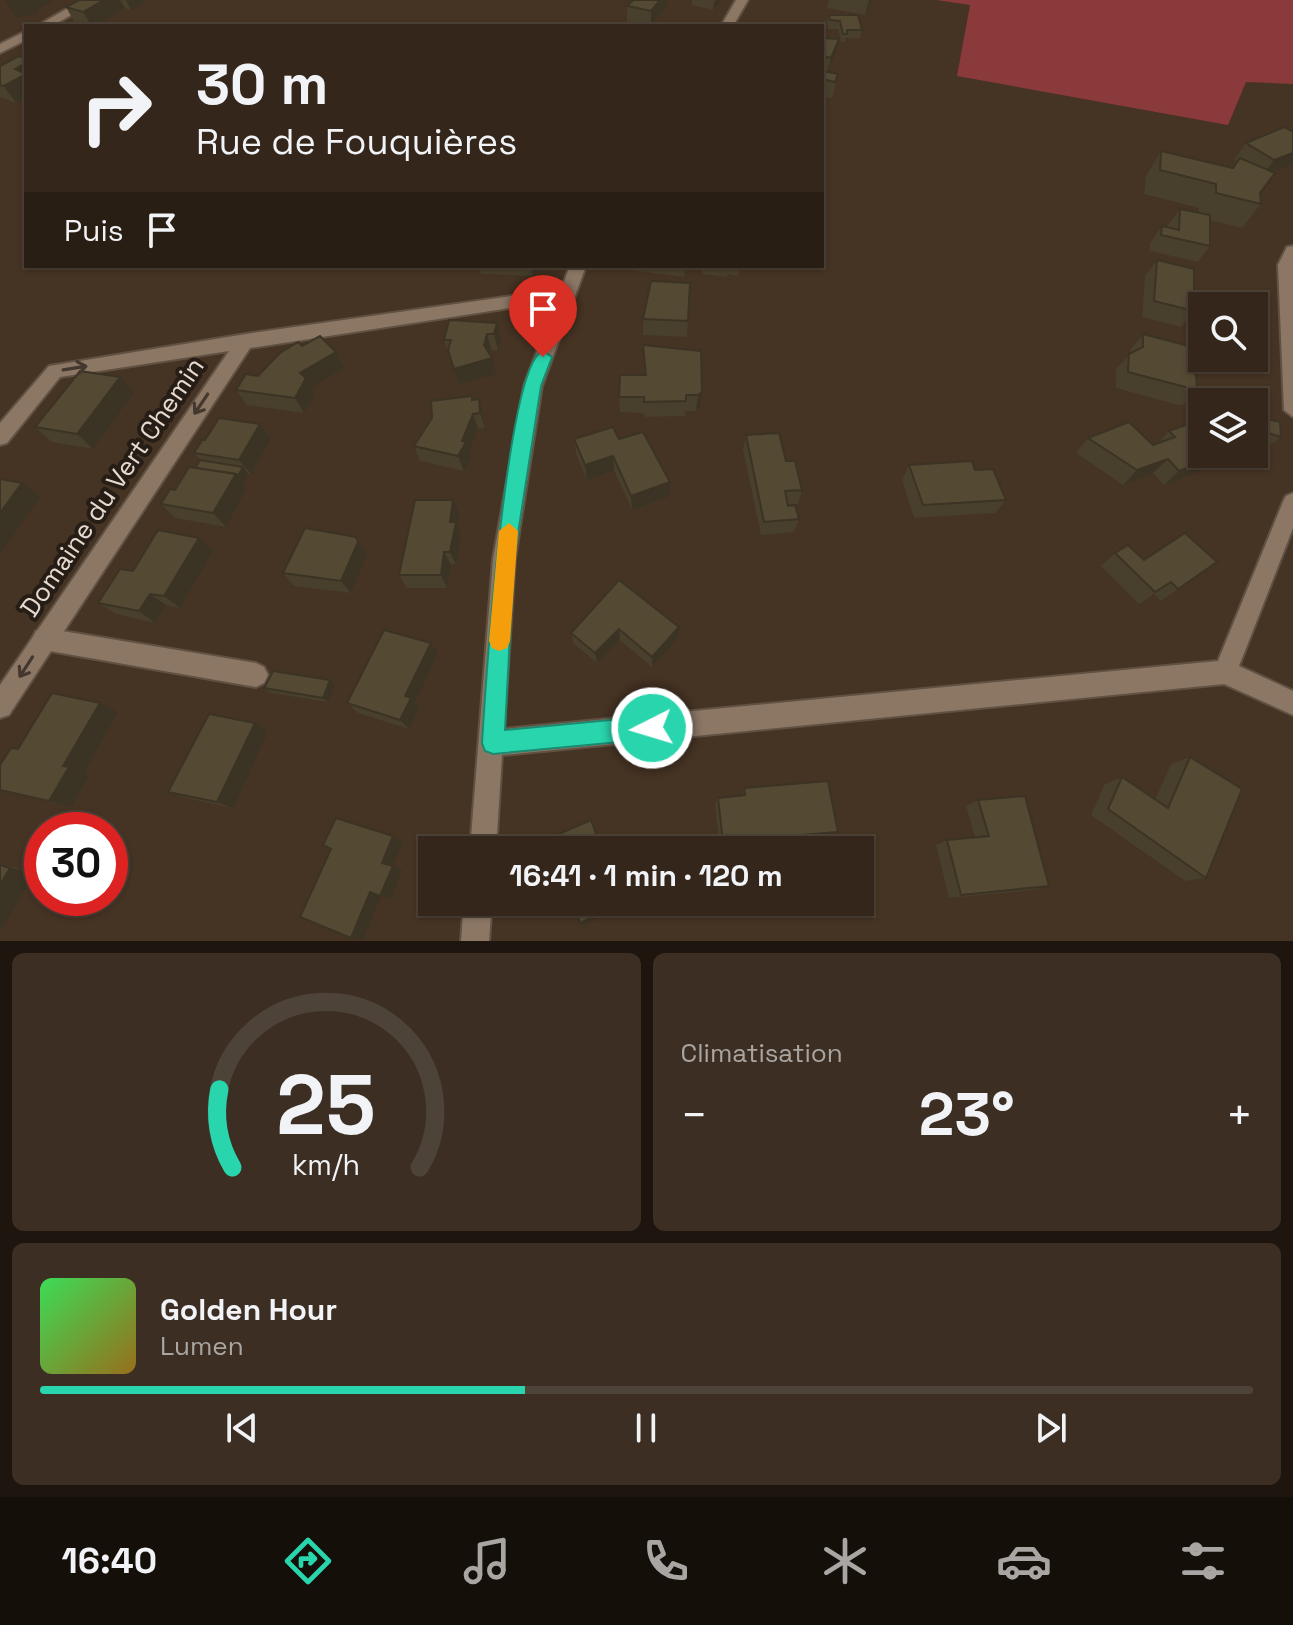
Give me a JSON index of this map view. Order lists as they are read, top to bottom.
{
  "streets": {
    "street": ["Domaine du Vert Chemin"]
  },
  "page": {
    "turn": ["30 m", "Rue de Fouquières"],
    "then": "Puis",
    "limit": "30",
    "trip": "16:41 · 1 min · 120 m",
    "tile": "Climatisation",
    "heat": ["−", "23°", "+"],
    "song": ["Golden Hour", "Lumen"],
    "tabs": "16:40",
    "gauge": ["25", "km/h"]
  }
}
